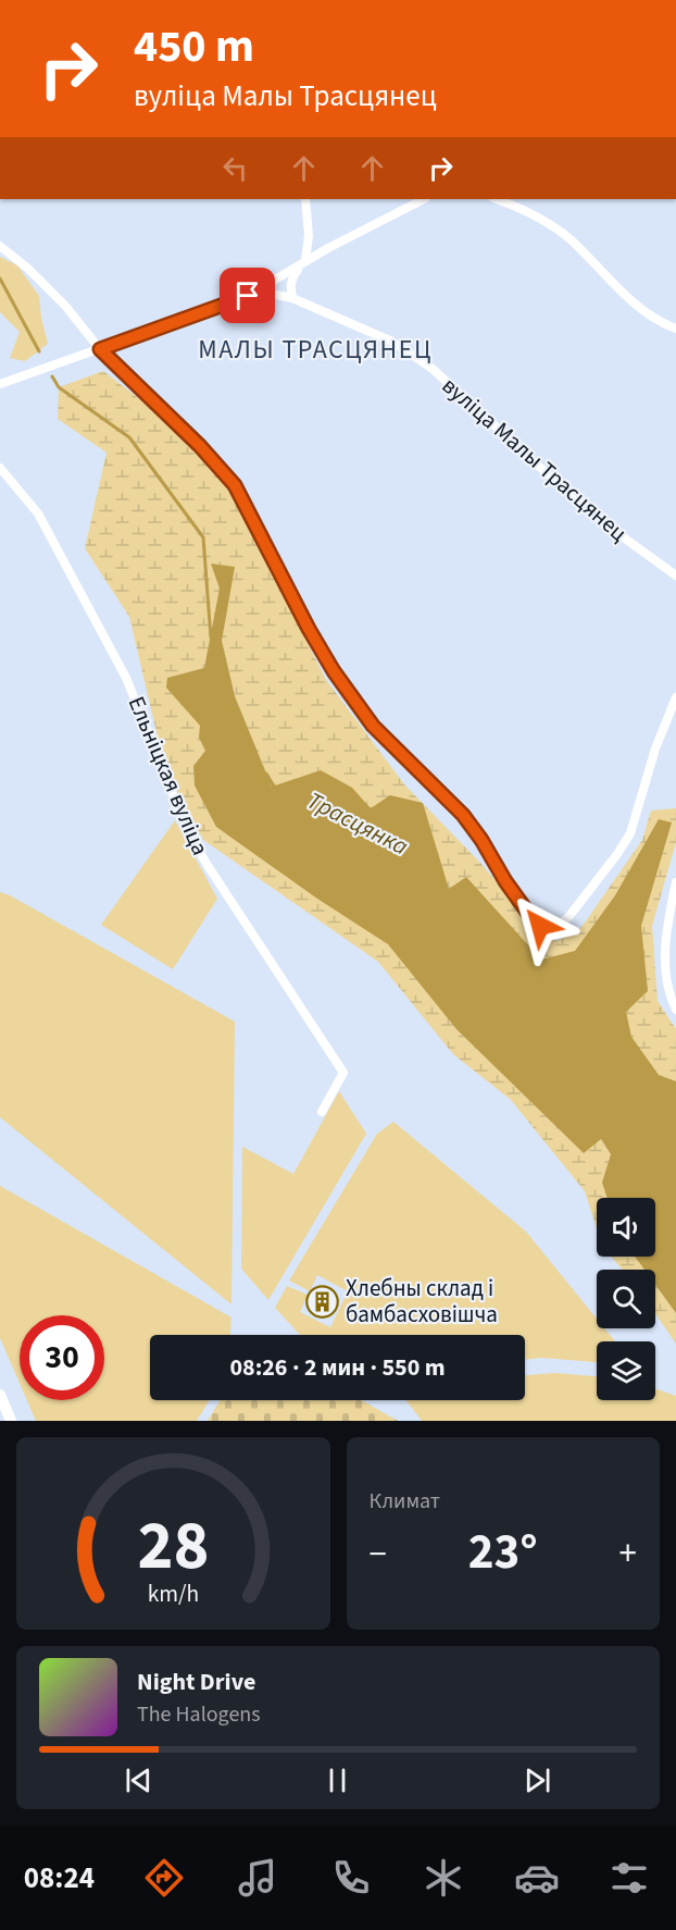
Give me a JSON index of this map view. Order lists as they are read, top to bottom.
{
  "streets": {
    "street": ["вуліца Малы Трасцянец", "Ельніцкая вуліца"]
  },
  "districts": ["МАЛЫ ТРАСЦЯНЕЦ"],
  "water": ["Трасцянка"],
  "places": {
    "building": ["Хлебны склад і бамбасховішча"]
  },
  "page": {
    "turn": ["450 m", "вуліца Малы Трасцянец"],
    "limit": "30",
    "trip": "08:26 · 2 мин · 550 m",
    "tile": "Климат",
    "heat": ["−", "23°", "+"],
    "song": ["Night Drive", "The Halogens"],
    "tabs": "08:24",
    "gauge": ["28", "km/h"]
  }
}
